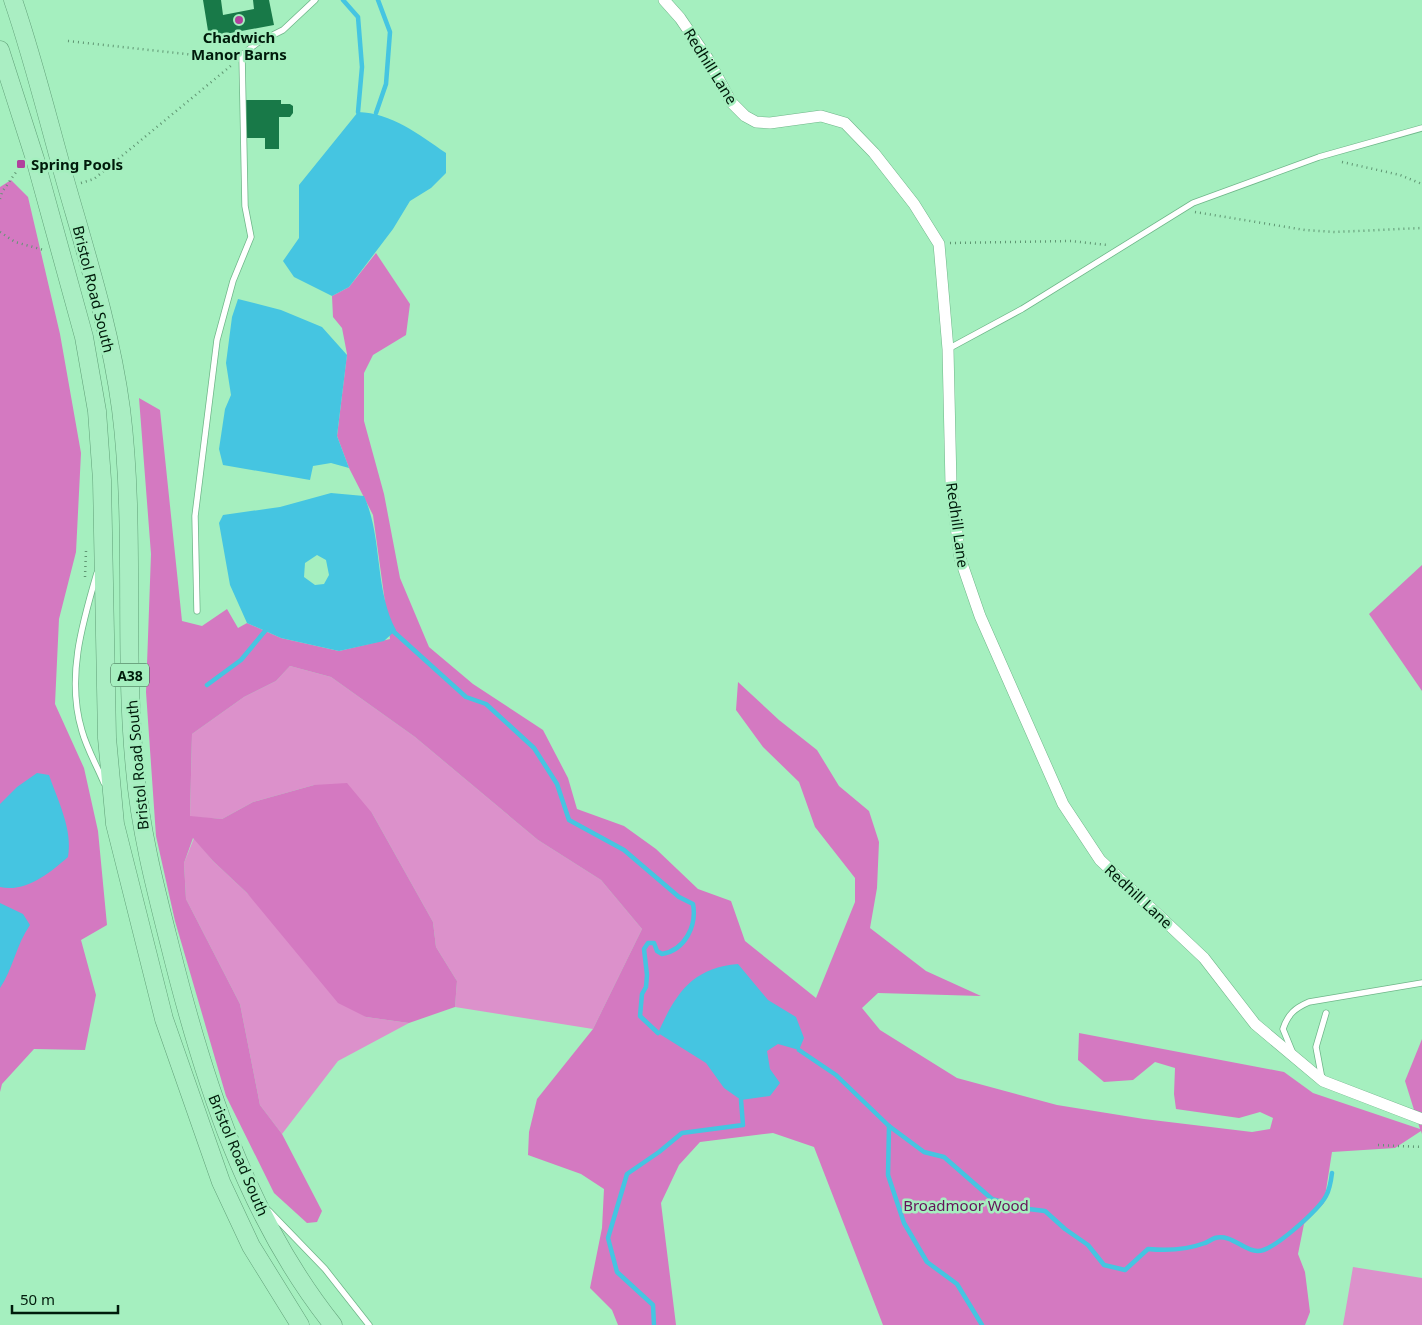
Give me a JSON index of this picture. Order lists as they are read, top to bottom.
{
  "streets": {
    "highway": ["Bristol Road South", "A38"],
    "street": ["Redhill Lane"]
  },
  "parks": ["Broadmoor Wood"],
  "places": {
    "other": ["Chadwich Manor Barns"],
    "transit": ["Spring Pools"]
  },
  "scale_bar": "50 m"
}
